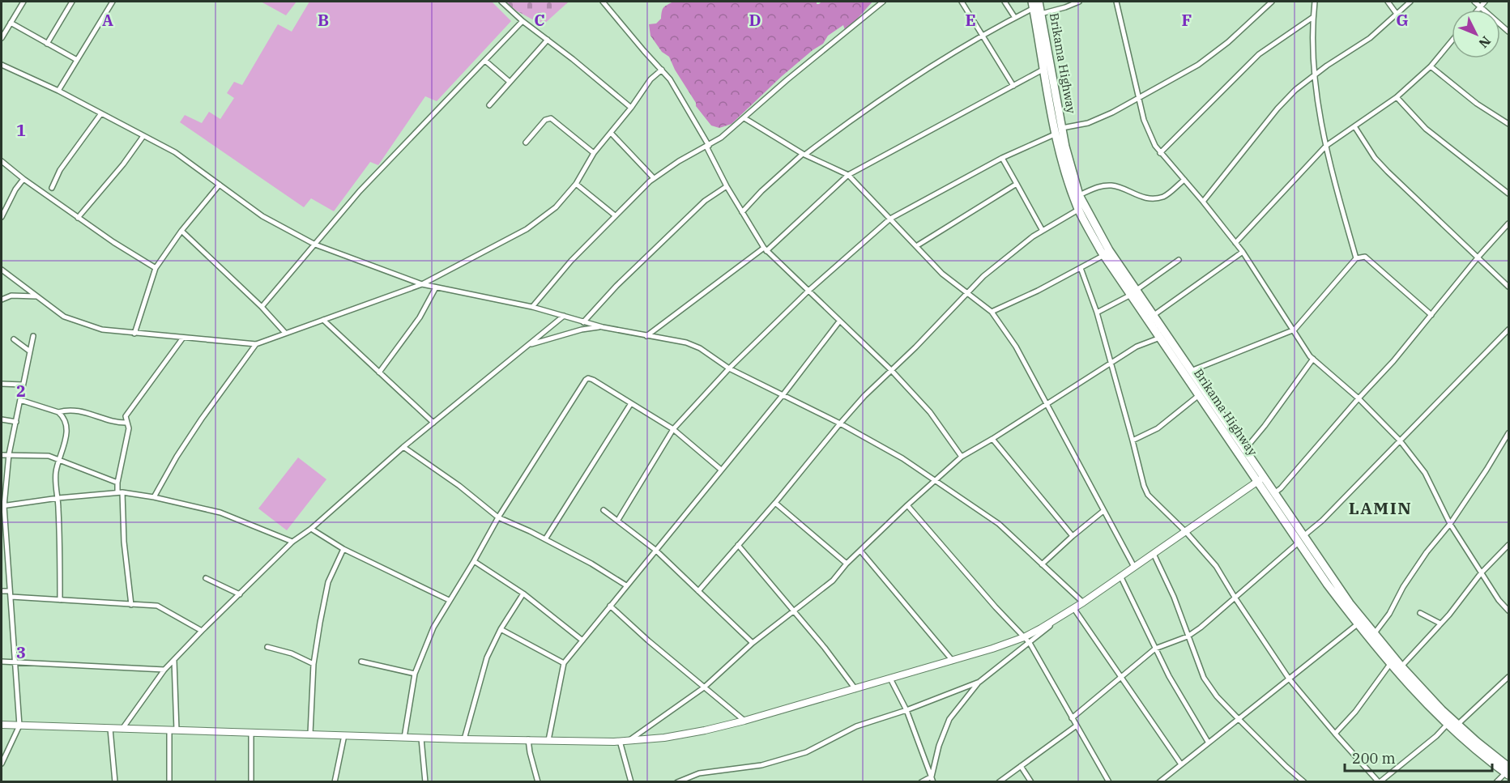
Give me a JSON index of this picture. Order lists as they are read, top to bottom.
{
  "streets": {
    "highway": ["Brikama Highway"]
  },
  "districts": ["LAMIN"],
  "scale_bar": "200 m",
  "north": "bottom right",
  "grid": {
    "columns": [
      "A",
      "B",
      "C",
      "D",
      "E",
      "F",
      "G"
    ],
    "rows": ["1", "2", "3"]
  }
}
